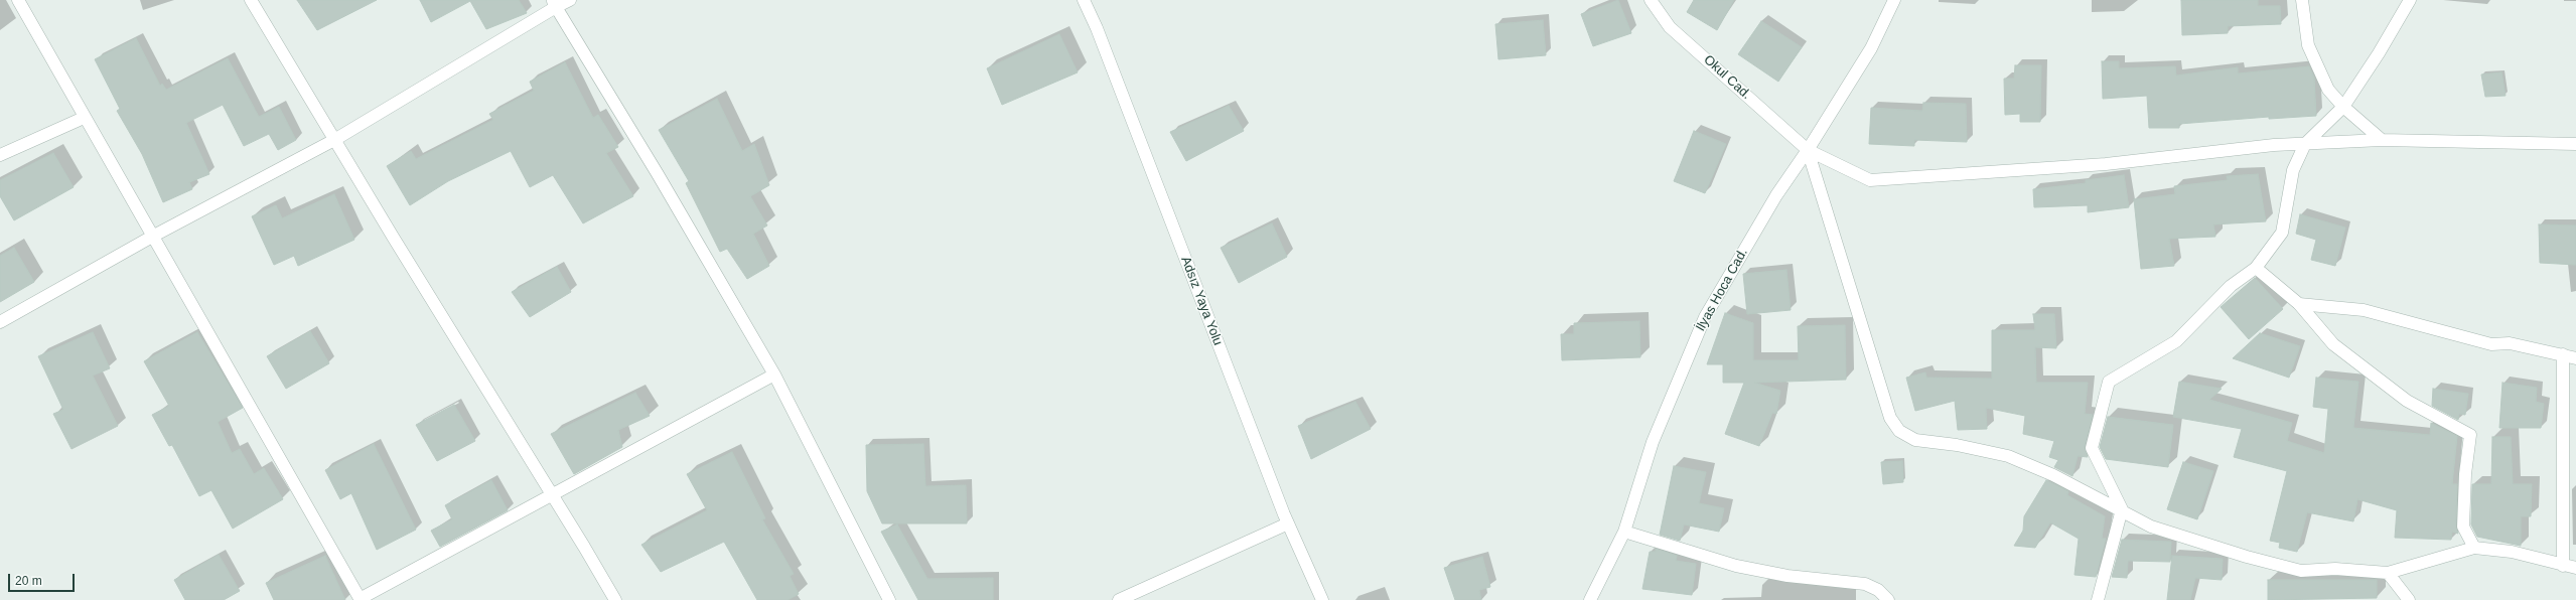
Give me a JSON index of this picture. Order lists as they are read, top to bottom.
{
  "streets": {
    "street": ["Okul Cad.", "İlyas Hoca Cad.", "Adsız Yaya Yolu"]
  },
  "crossings": [
    ["Okul Cad.", "İlyas Hoca Cad."]
  ],
  "scale_bar": "20 m"
}
